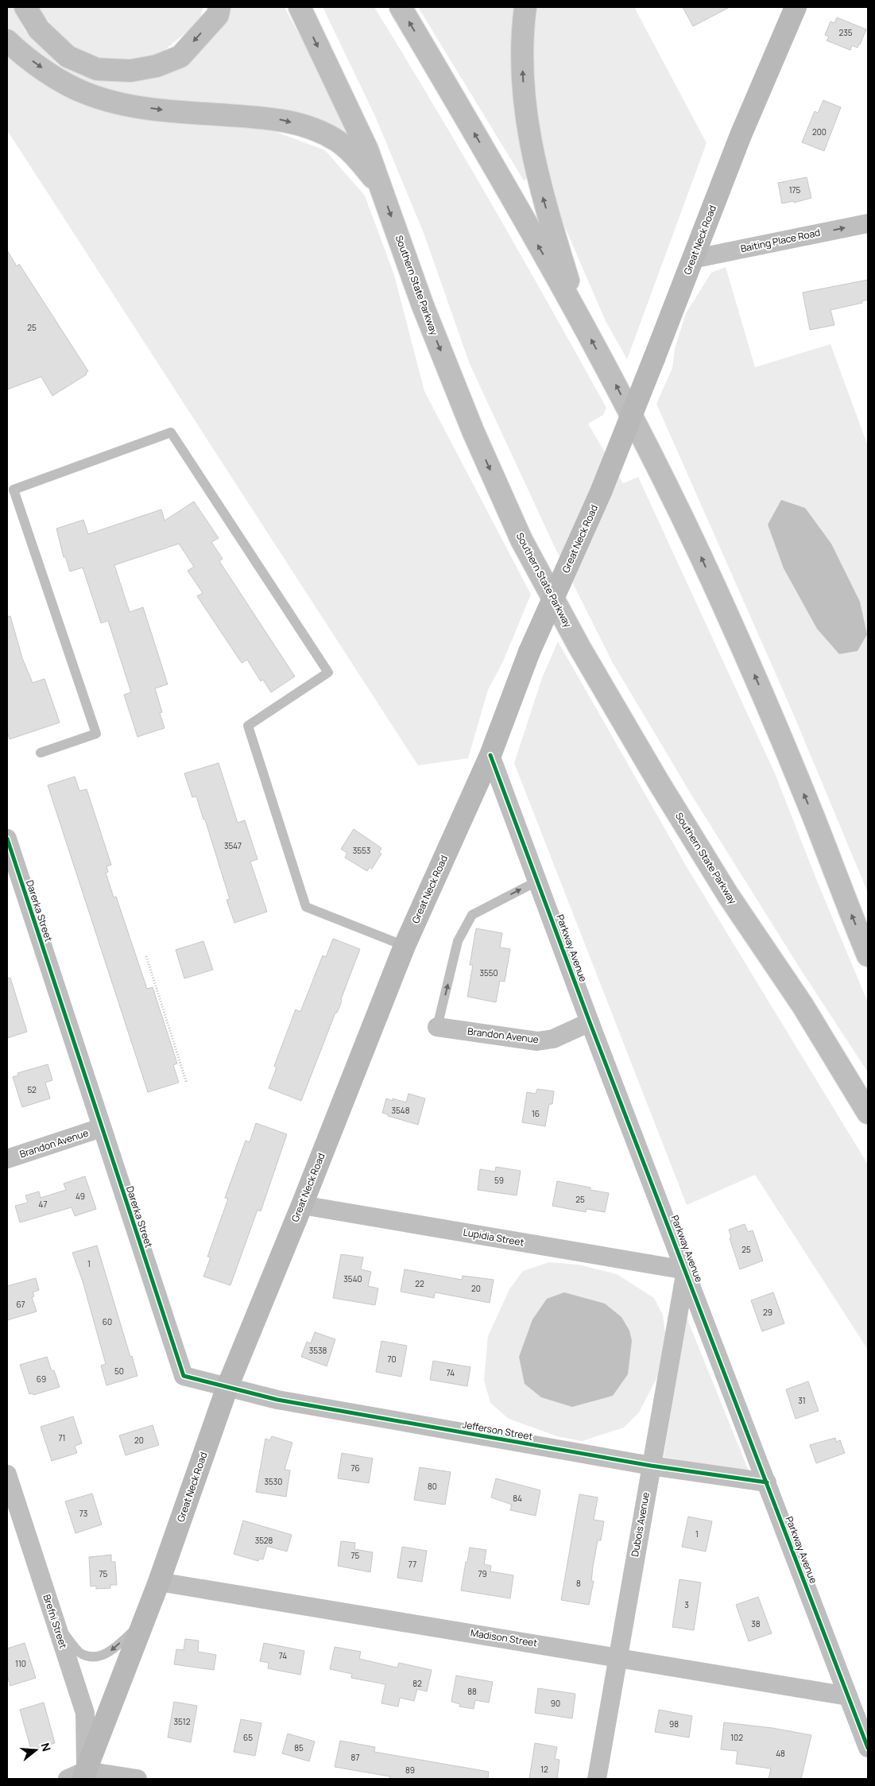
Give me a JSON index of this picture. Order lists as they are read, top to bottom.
{
  "streets": {
    "highway": ["Southern State Parkway"],
    "main road": ["Great Neck Road"],
    "street": [
      "Baiting Place Road",
      "Darerka Street",
      "Parkway Avenue",
      "Brandon Avenue",
      "Lupidia Street",
      "Jefferson Street",
      "Dubois Avenue",
      "Brefni Street",
      "Madison Street"
    ]
  },
  "crossings": [
    ["Great Neck Road", "Baiting Place Road"],
    ["Great Neck Road", "Darerka Street"],
    ["Great Neck Road", "Parkway Avenue"],
    ["Great Neck Road", "Lupidia Street"],
    ["Great Neck Road", "Jefferson Street"],
    ["Great Neck Road", "Brefni Street"],
    ["Great Neck Road", "Madison Street"],
    ["Darerka Street", "Brandon Avenue"],
    ["Darerka Street", "Jefferson Street"],
    ["Parkway Avenue", "Brandon Avenue"],
    ["Parkway Avenue", "Lupidia Street"],
    ["Parkway Avenue", "Jefferson Street"],
    ["Parkway Avenue", "Dubois Avenue"],
    ["Parkway Avenue", "Madison Street"],
    ["Lupidia Street", "Dubois Avenue"],
    ["Jefferson Street", "Dubois Avenue"],
    ["Dubois Avenue", "Madison Street"]
  ],
  "one_way": ["Baiting Place Road"],
  "house_numbers": [
    "235",
    "200",
    "175",
    "25",
    "3547",
    "3553",
    "3550",
    "52",
    "3548",
    "16",
    "59",
    "49",
    "25",
    "47",
    "25",
    "1",
    "3540",
    "22",
    "20",
    "67",
    "29",
    "60",
    "3538",
    "70",
    "50",
    "74",
    "69",
    "31",
    "71",
    "20",
    "76",
    "3530",
    "80",
    "84",
    "73",
    "1",
    "3528",
    "75",
    "77",
    "75",
    "79",
    "8",
    "3",
    "38",
    "74",
    "110",
    "82",
    "88",
    "90",
    "3512",
    "98",
    "65",
    "102",
    "85",
    "48",
    "87",
    "12",
    "89"
  ],
  "north": "right"
}
